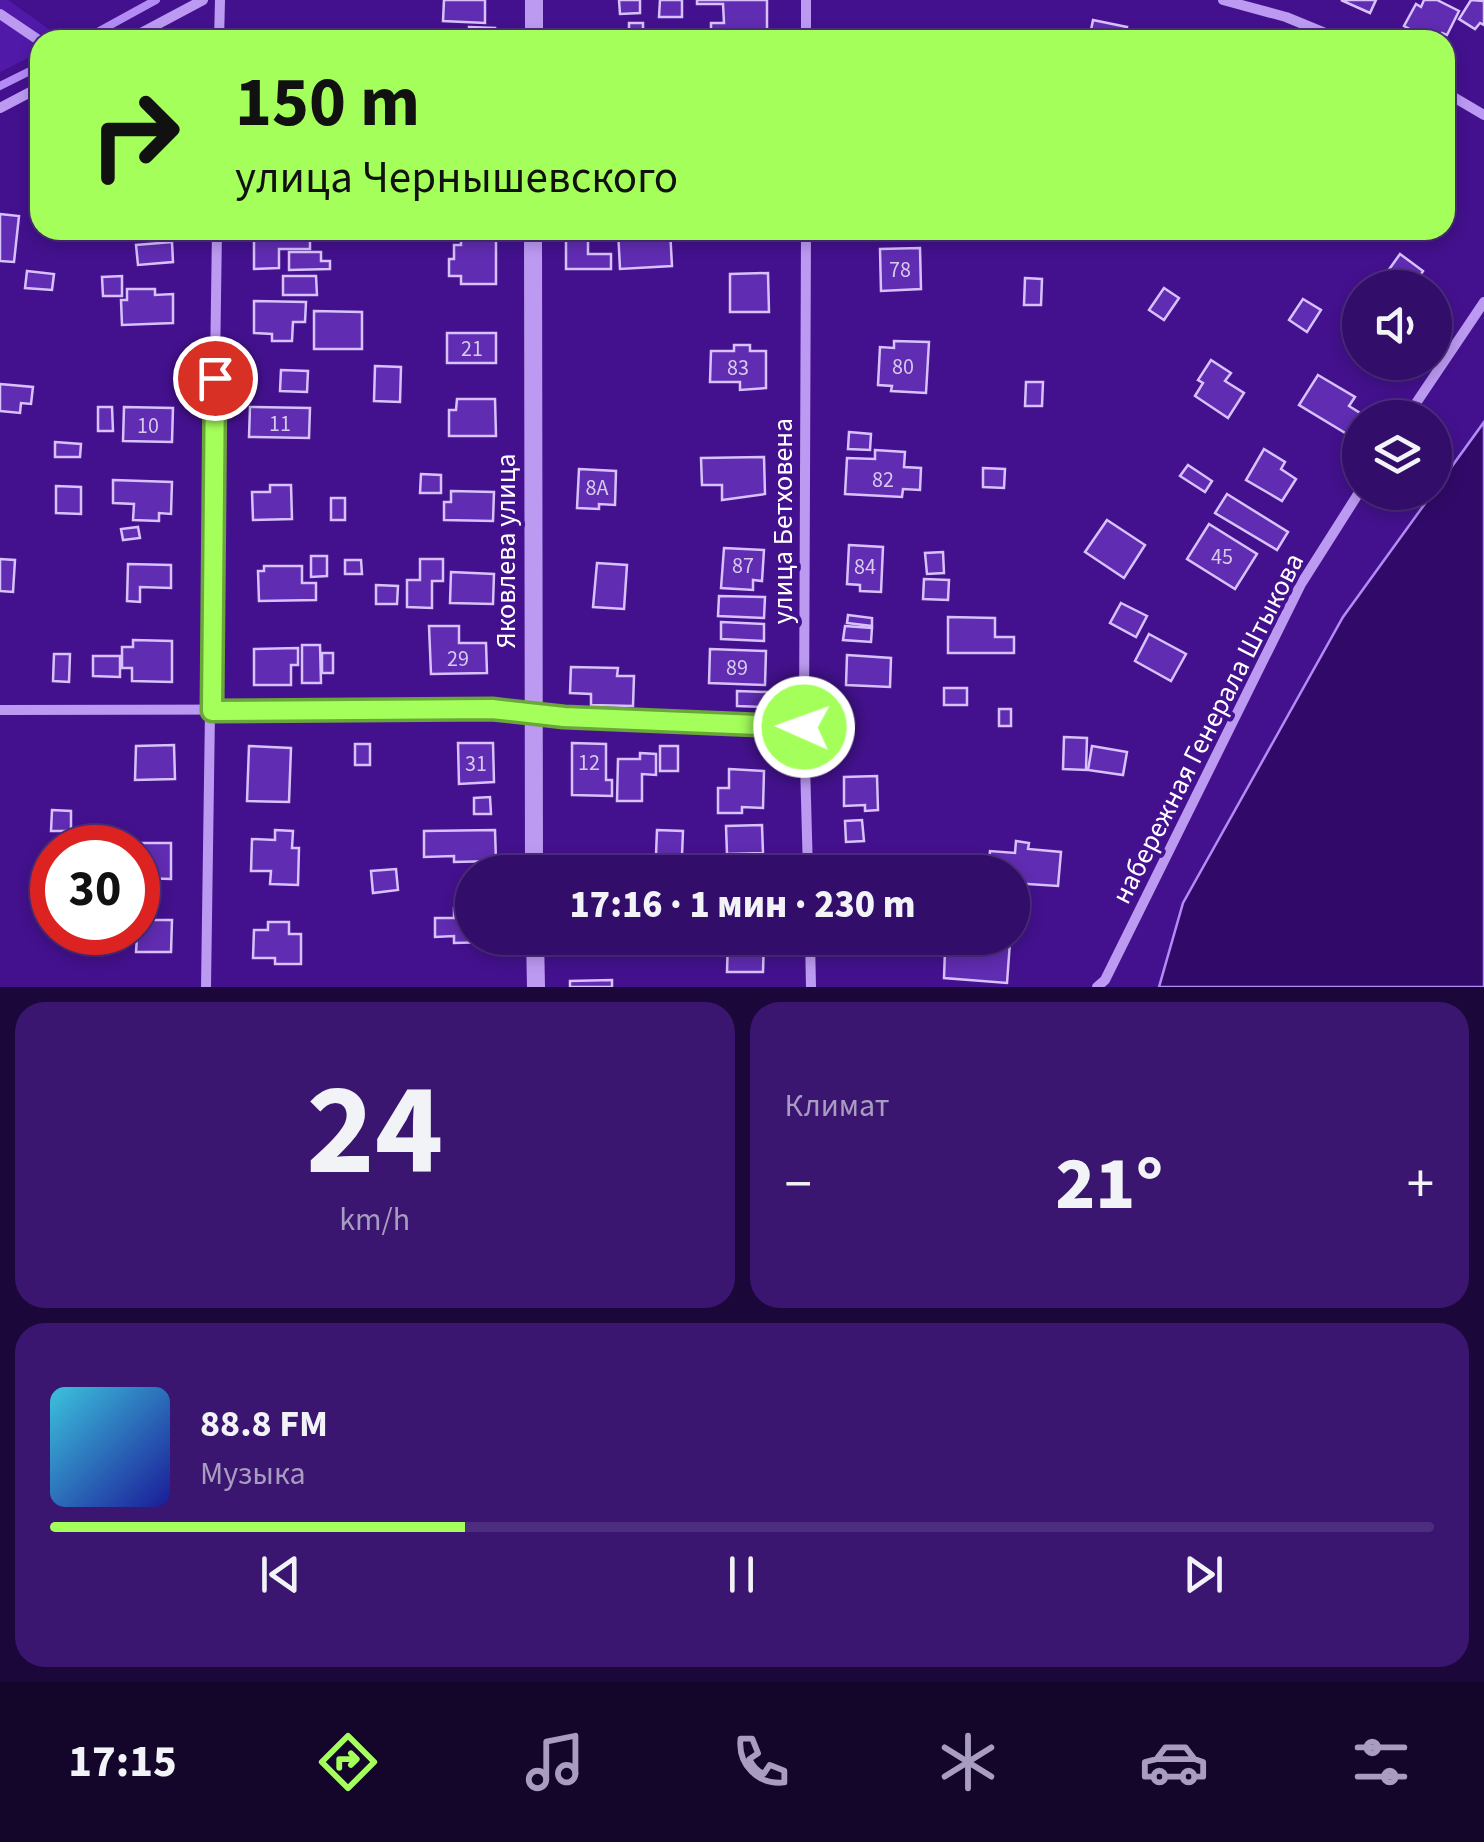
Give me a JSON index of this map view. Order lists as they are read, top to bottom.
{
  "streets": {
    "street": ["улица Бетховена", "Яковлева улица", "набережная Генерала Штыкова"]
  },
  "house_numbers": [
    "78",
    "21",
    "80",
    "83",
    "11",
    "10",
    "82",
    "8А",
    "45",
    "87",
    "84",
    "29",
    "89",
    "12",
    "31"
  ],
  "page": {
    "turn": ["150 m", "улица Чернышевского"],
    "limit": "30",
    "trip": "17:16 · 1 мин · 230 m",
    "tile": [
      ["24", "km/h"],
      "Климат"
    ],
    "heat": ["−", "21°", "+"],
    "song": ["88.8 FM", "Музыка"],
    "tabs": "17:15"
  }
}
